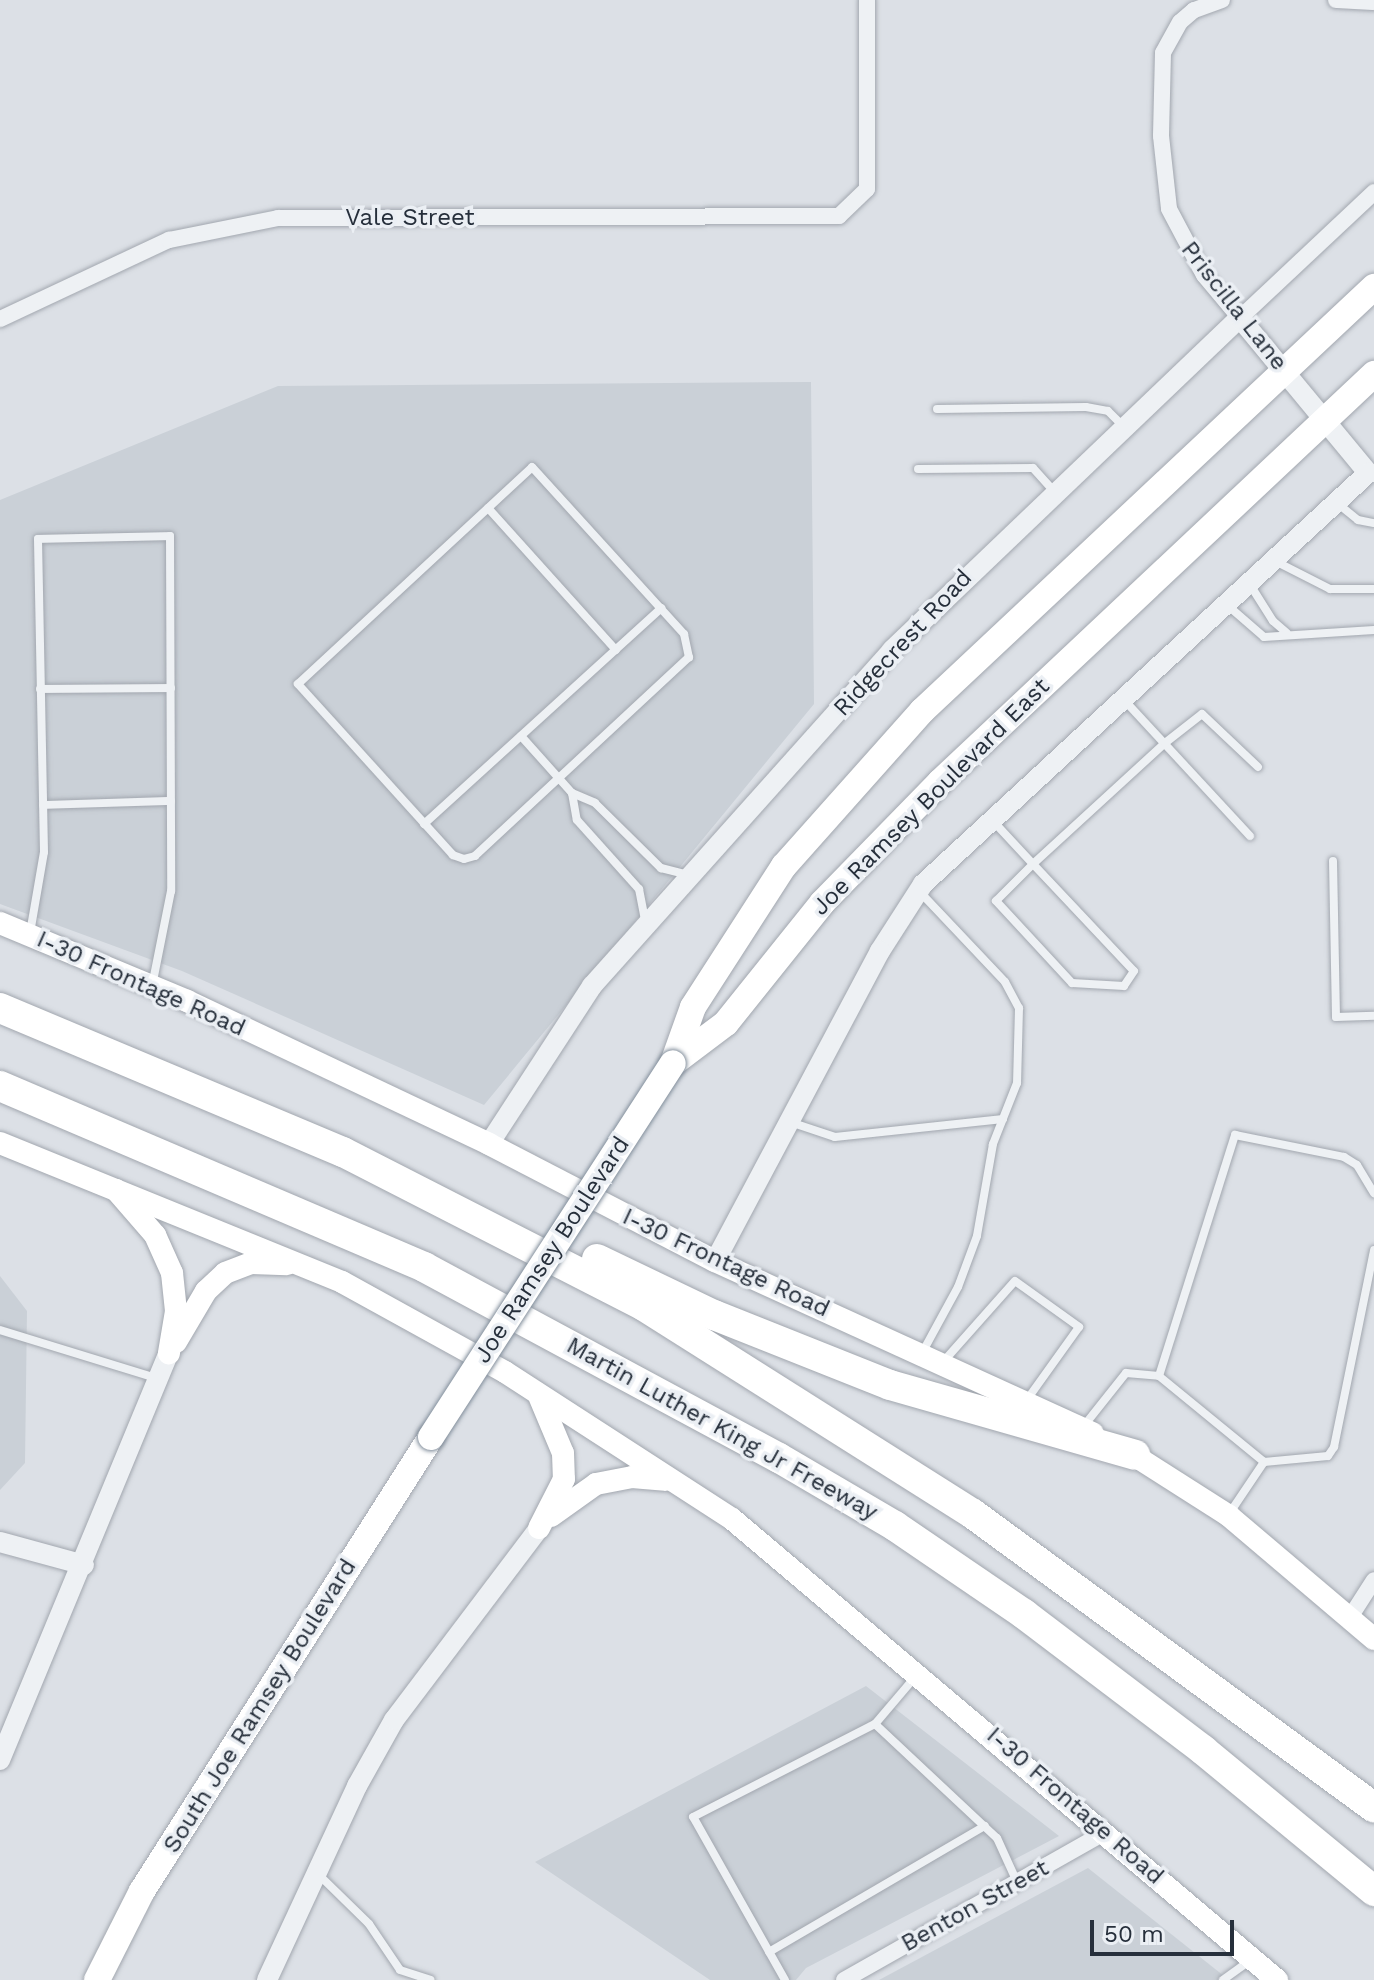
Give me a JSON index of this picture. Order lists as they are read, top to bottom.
{
  "streets": {
    "highway": [
      "Joe Ramsey Boulevard East",
      "Joe Ramsey Boulevard",
      "Martin Luther King Jr Freeway",
      "South Joe Ramsey Boulevard"
    ],
    "main road": ["I-30 Frontage Road"],
    "street": [
      "Vale Street",
      "Priscilla Lane",
      "Ridgecrest Road",
      "Benton Street"
    ]
  },
  "crossings": [
    ["Priscilla Lane", "Ridgecrest Road"],
    ["Priscilla Lane", "Joe Ramsey Boulevard East"],
    ["Ridgecrest Road", "I-30 Frontage Road"],
    ["Joe Ramsey Boulevard East", "Joe Ramsey Boulevard"],
    ["I-30 Frontage Road", "Benton Street"],
    ["Joe Ramsey Boulevard", "South Joe Ramsey Boulevard"]
  ],
  "scale_bar": "50 m"
}
